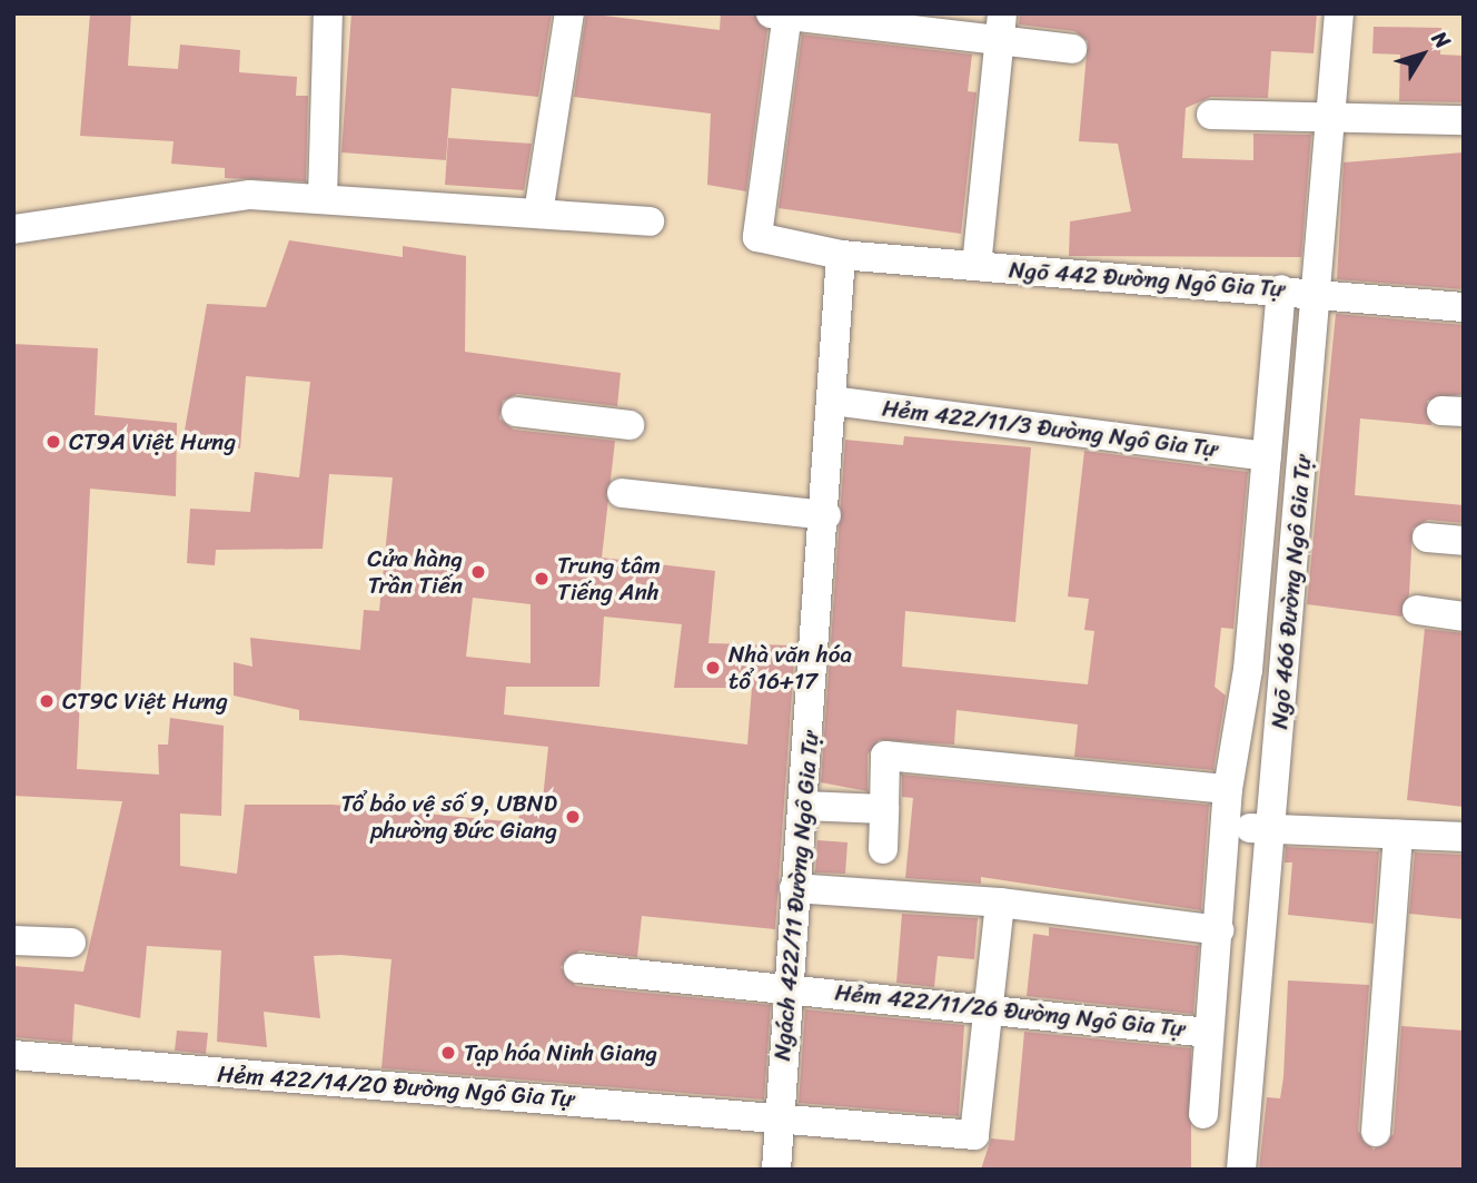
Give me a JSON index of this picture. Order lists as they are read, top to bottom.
{
  "streets": {
    "street": [
      "Ngõ 442 Đường Ngô Gia Tự",
      "Hẻm 422/11/3 Đường Ngô Gia Tự",
      "Ngõ 466 Đường Ngô Gia Tự",
      "Ngách 422/11 Đường Ngô Gia Tự",
      "Hẻm 422/11/26 Đường Ngô Gia Tự",
      "Hẻm 422/14/20 Đường Ngô Gia Tự"
    ]
  },
  "crossings": [
    ["Ngõ 442 Đường Ngô Gia Tự", "Ngõ 466 Đường Ngô Gia Tự"],
    ["Ngõ 442 Đường Ngô Gia Tự", "Ngách 422/11 Đường Ngô Gia Tự"],
    ["Hẻm 422/11/3 Đường Ngô Gia Tự", "Ngách 422/11 Đường Ngô Gia Tự"],
    ["Ngách 422/11 Đường Ngô Gia Tự", "Hẻm 422/11/26 Đường Ngô Gia Tự"],
    ["Ngách 422/11 Đường Ngô Gia Tự", "Hẻm 422/14/20 Đường Ngô Gia Tự"],
    ["Hẻm 422/11/26 Đường Ngô Gia Tự", "Hẻm 422/14/20 Đường Ngô Gia Tự"]
  ],
  "places": [
    "CT9A Việt Hưng",
    "Cửa hàng Trần Tiến",
    "Trung tâm Tiếng Anh",
    "Nhà văn hóa tổ 16+17",
    "CT9C Việt Hưng",
    "Tổ bảo vệ số 9, UBND phường Đức Giang",
    "Tạp hóa Ninh Giang"
  ],
  "north": "top right"
}
